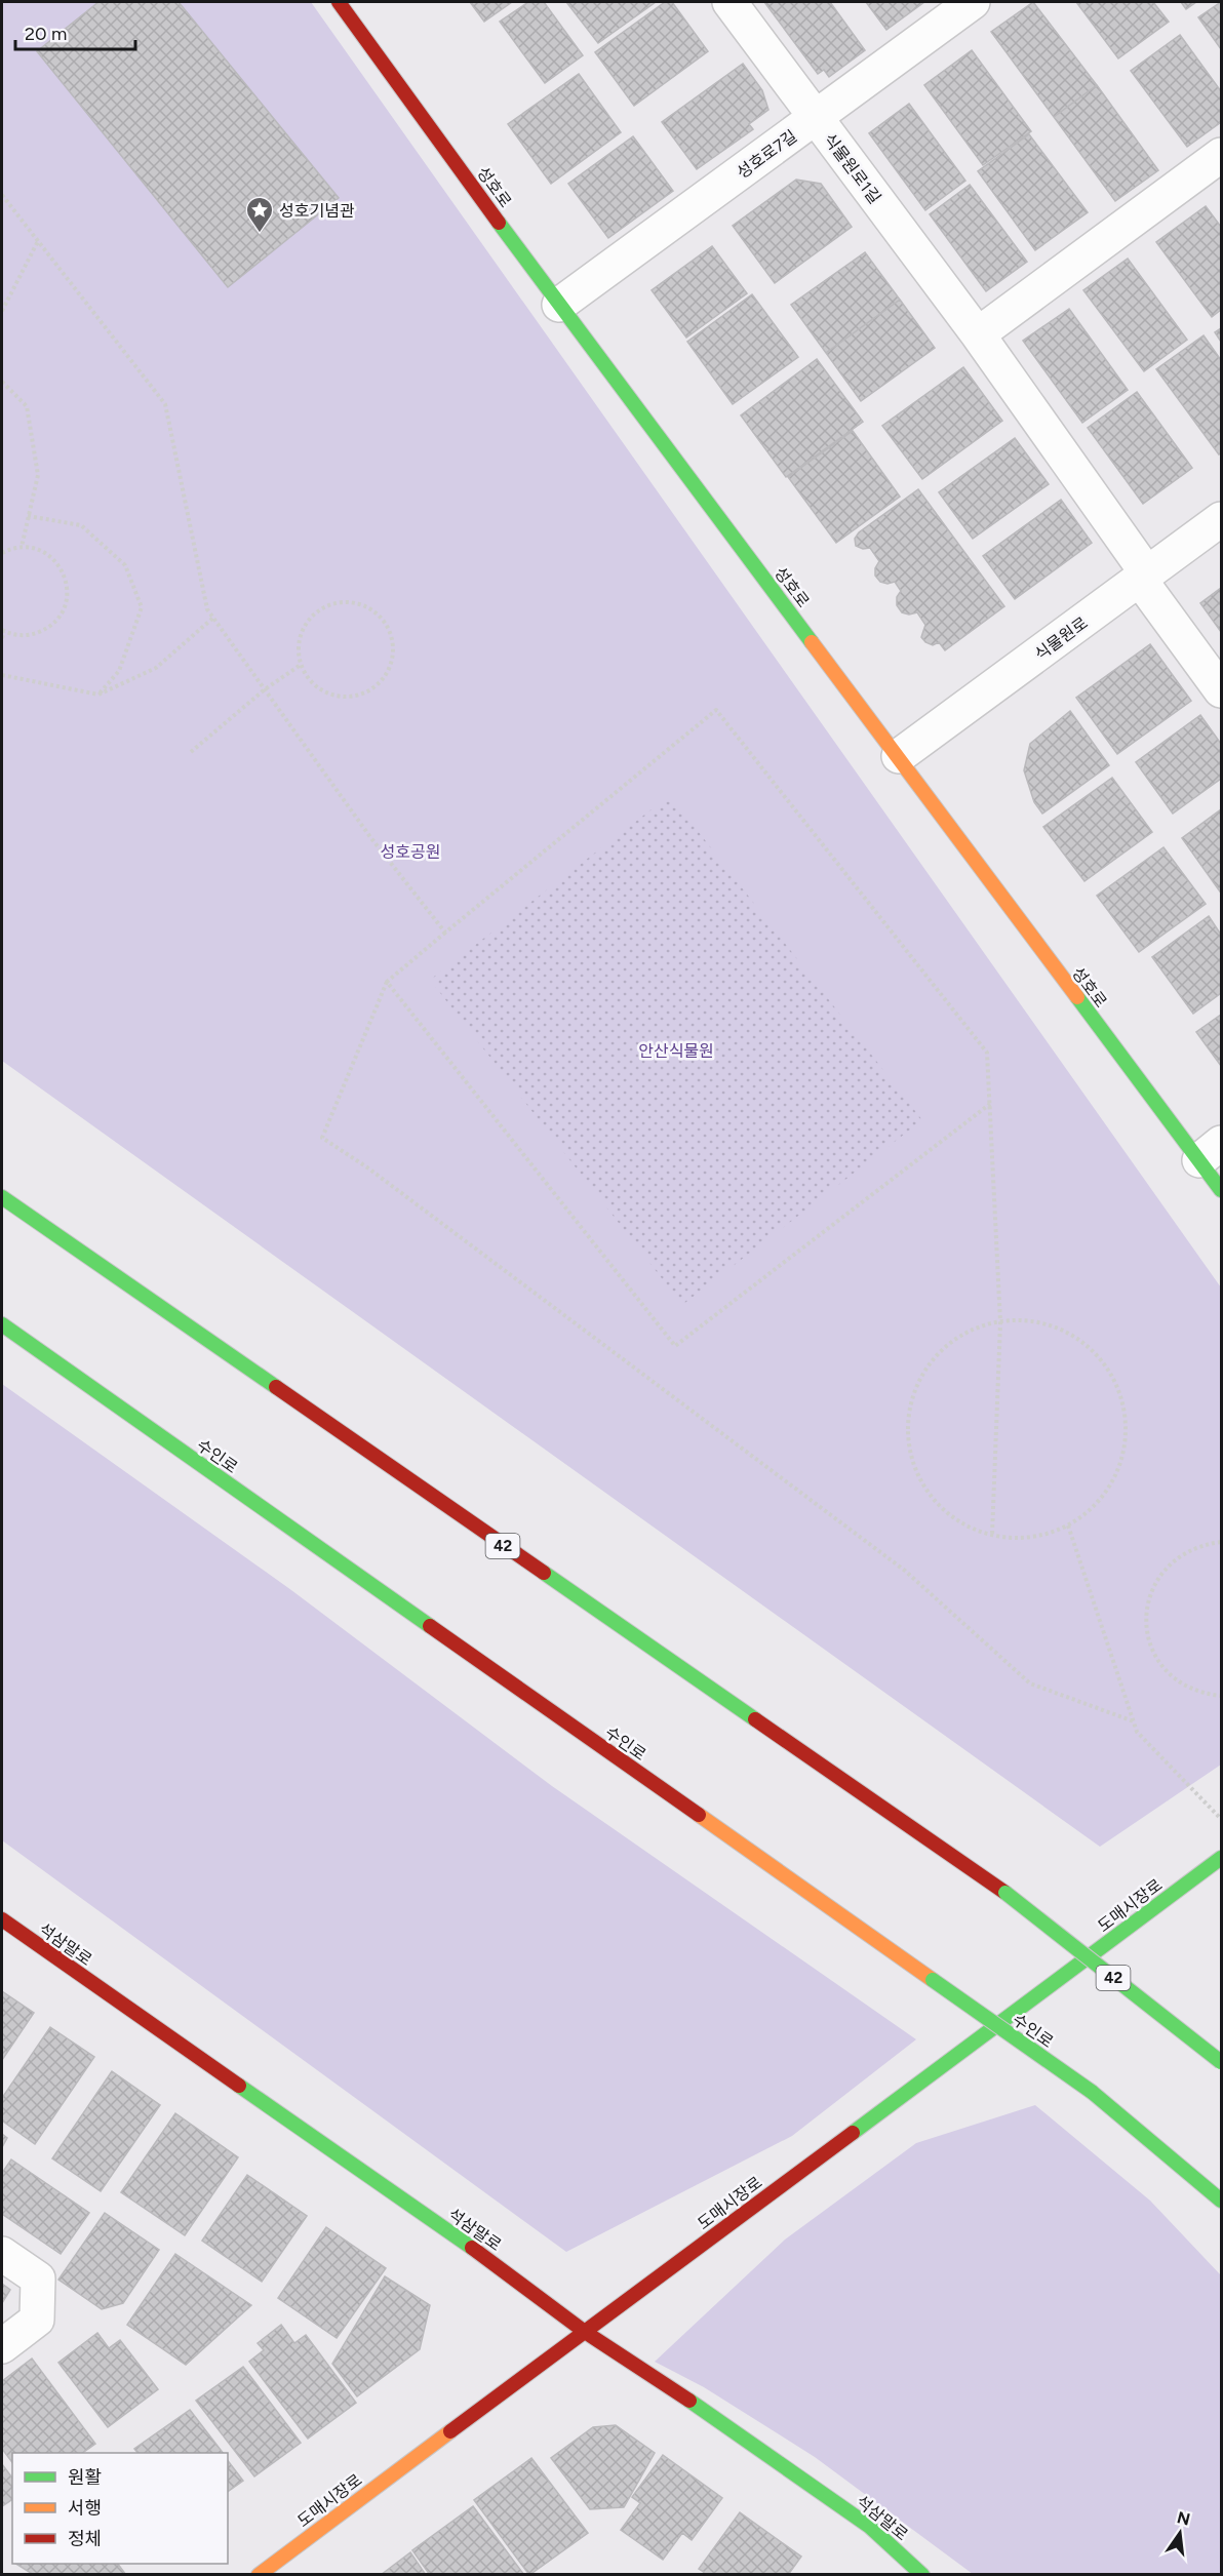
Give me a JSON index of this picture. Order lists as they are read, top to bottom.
{
  "streets": {
    "main road": [
      "성호로",
      "수인로",
      "42",
      "도매시장로",
      "석삼말로"
    ],
    "street": ["성호로7길", "식물원로1길", "식물원로"]
  },
  "crossings": [
    ["성호로7길", "식물원로1길"],
    ["성호로7길", "성호로"],
    ["식물원로1길", "식물원로"],
    ["성호로", "식물원로"],
    ["도매시장로", "석삼말로"]
  ],
  "parks": ["성호공원", "안산식물원"],
  "places": {
    "place": ["성호기념관"]
  },
  "legend": ["원활", "서행", "정체"],
  "scale_bar": "20 m",
  "north": "top"
}
